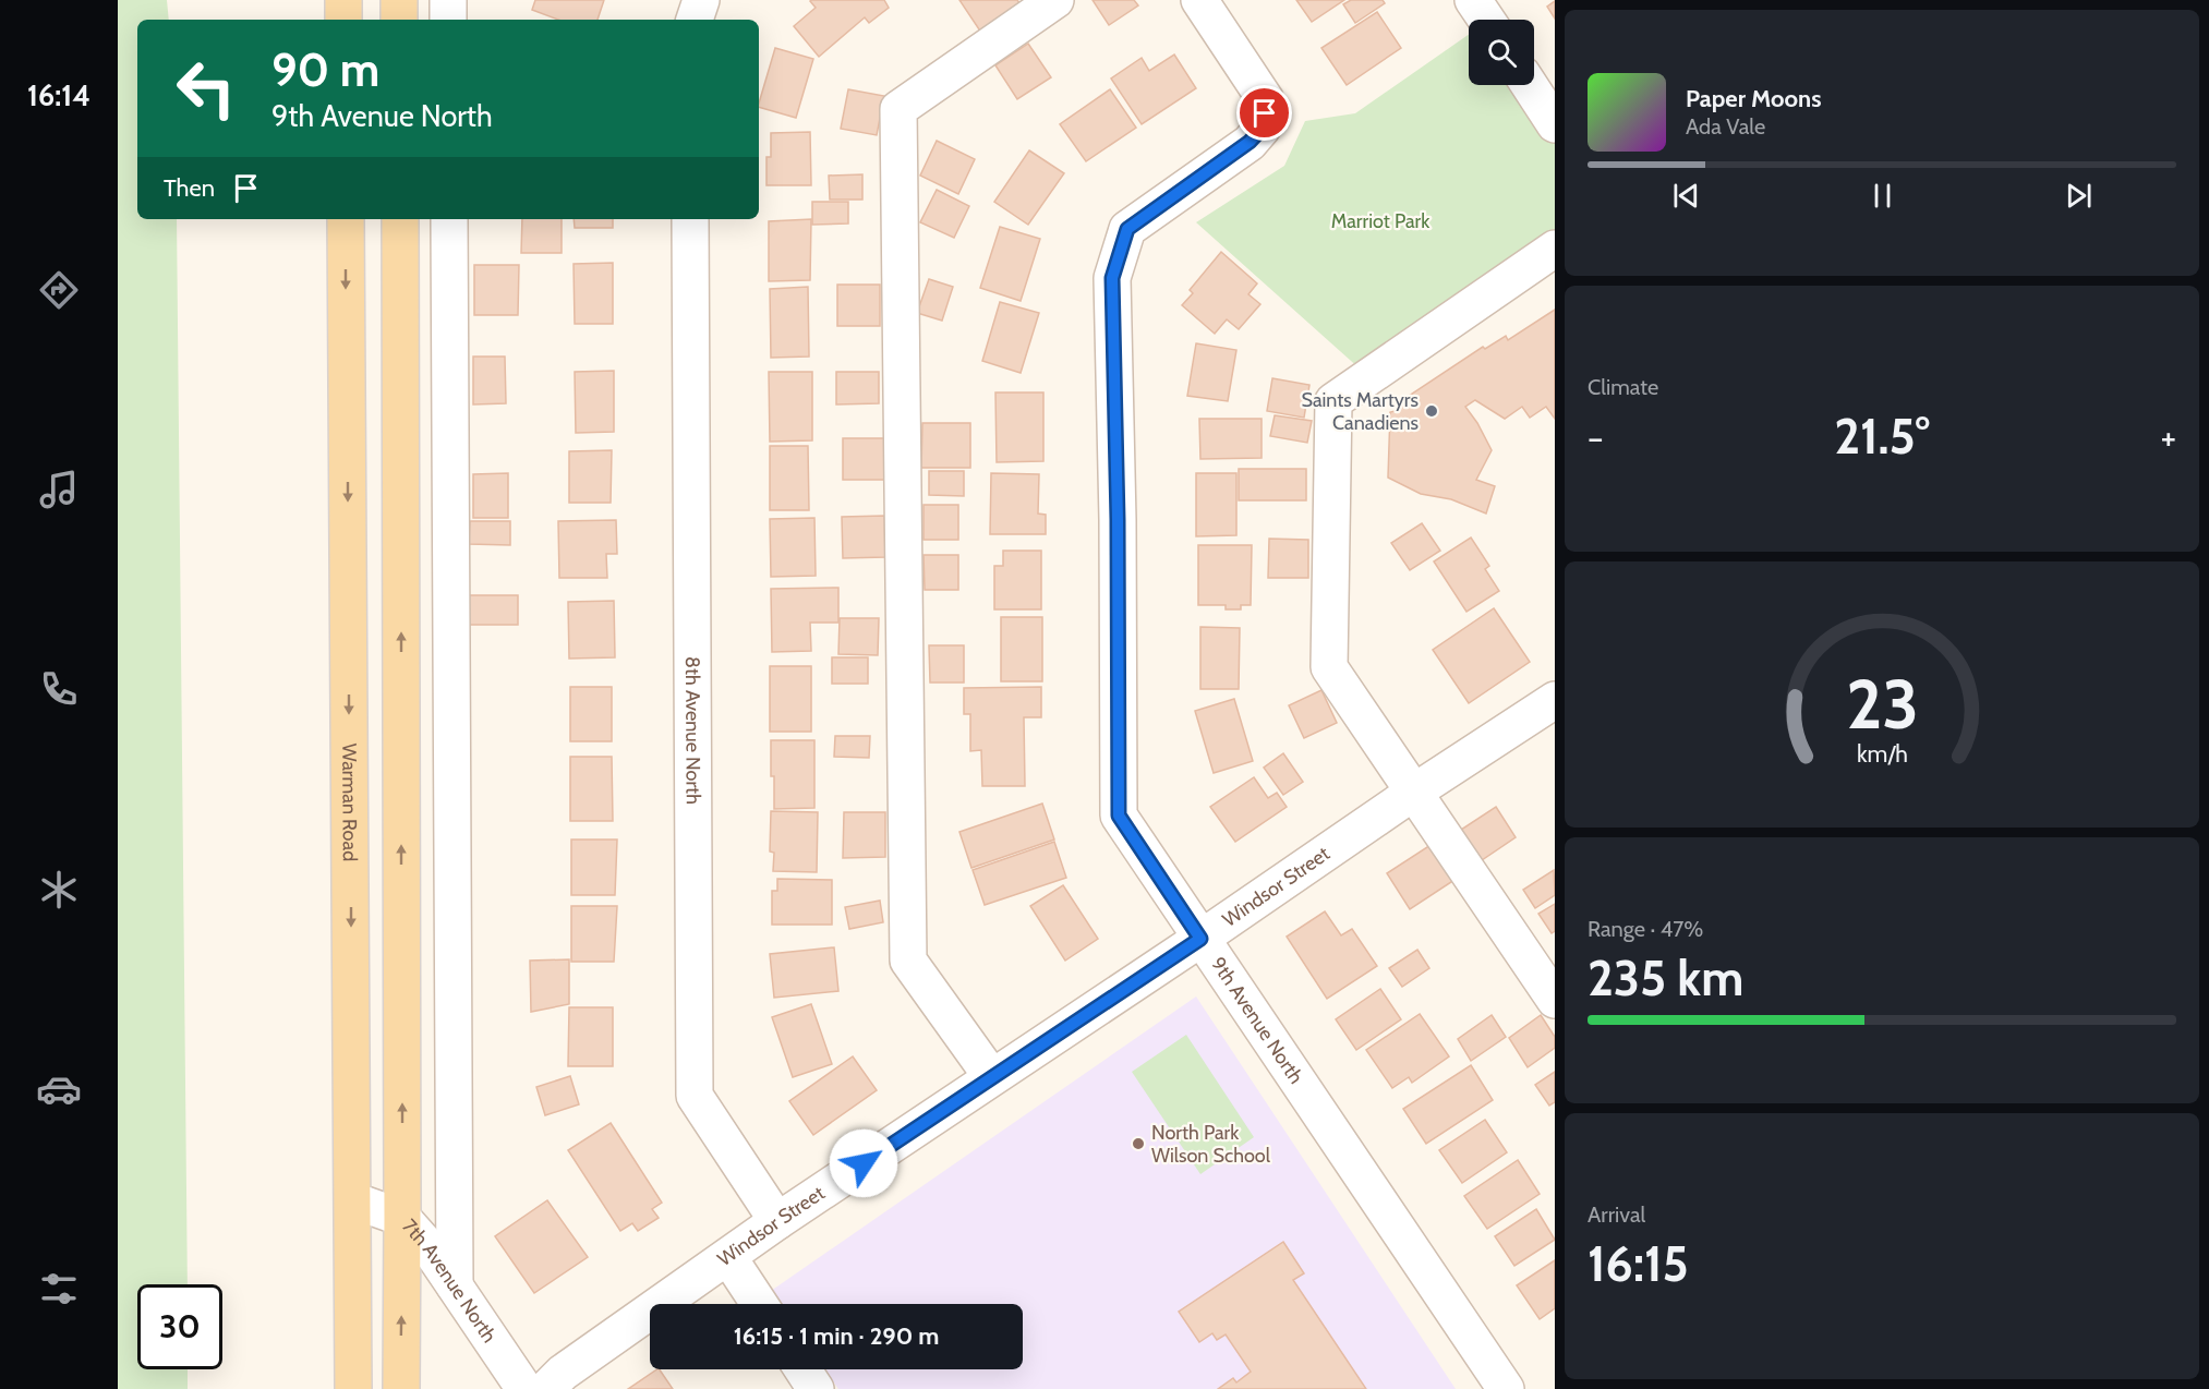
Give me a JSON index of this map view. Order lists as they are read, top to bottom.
{
  "streets": {
    "main road": ["Warman Road"],
    "street": [
      "8th Avenue North",
      "Windsor Street",
      "9th Avenue North",
      "7th Avenue North"
    ]
  },
  "crossings": [
    ["8th Avenue North", "Windsor Street"],
    ["Warman Road", "7th Avenue North"],
    ["Windsor Street", "9th Avenue North"]
  ],
  "parks": ["Marriot Park"],
  "places": ["Saints Martyrs Canadiens", "North Park Wilson School"],
  "page": {
    "tabs": "16:14",
    "turn": ["90 m", "9th Avenue North"],
    "song": ["Paper Moons", "Ada Vale"],
    "then": "Then",
    "tile": [
      "Climate",
      ["Range · 47%", "235 km"],
      ["Arrival", "16:15"]
    ],
    "heat": ["−", "21.5°", "+"],
    "limit": "30",
    "trip": "16:15 · 1 min · 290 m",
    "gauge": ["23", "km/h"]
  }
}
